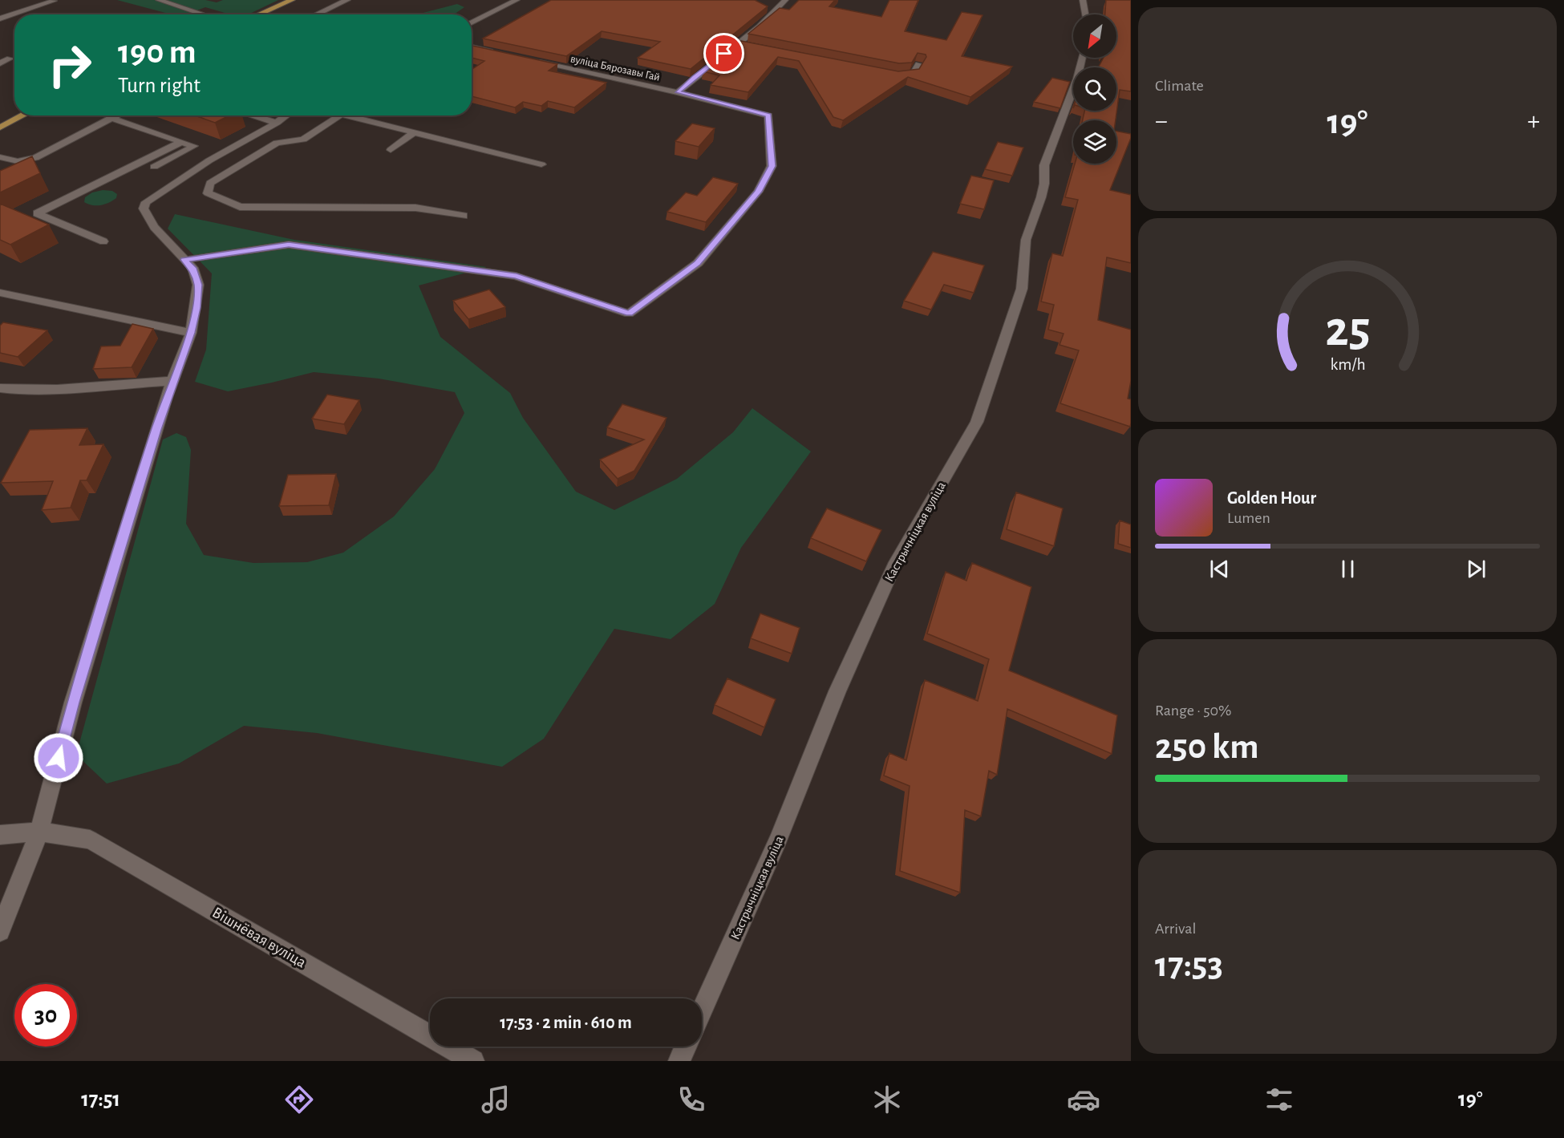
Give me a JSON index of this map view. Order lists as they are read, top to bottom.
{
  "streets": {
    "street": ["вуліца Бярозавы Гай", "Кастрычніцкая вуліца", "Вішнёвая вуліца"]
  },
  "north": "bottom left",
  "page": {
    "tile": [
      "Climate",
      ["Range · 50%", "250 km"],
      ["Arrival", "17:53"]
    ],
    "turn": ["190 m", "Turn right"],
    "heat": ["−", "19°", "+"],
    "song": ["Golden Hour", "Lumen"],
    "limit": "30",
    "trip": "17:53 · 2 min · 610 m",
    "tabs": ["17:51", "19°"],
    "gauge": ["25", "km/h"]
  }
}
